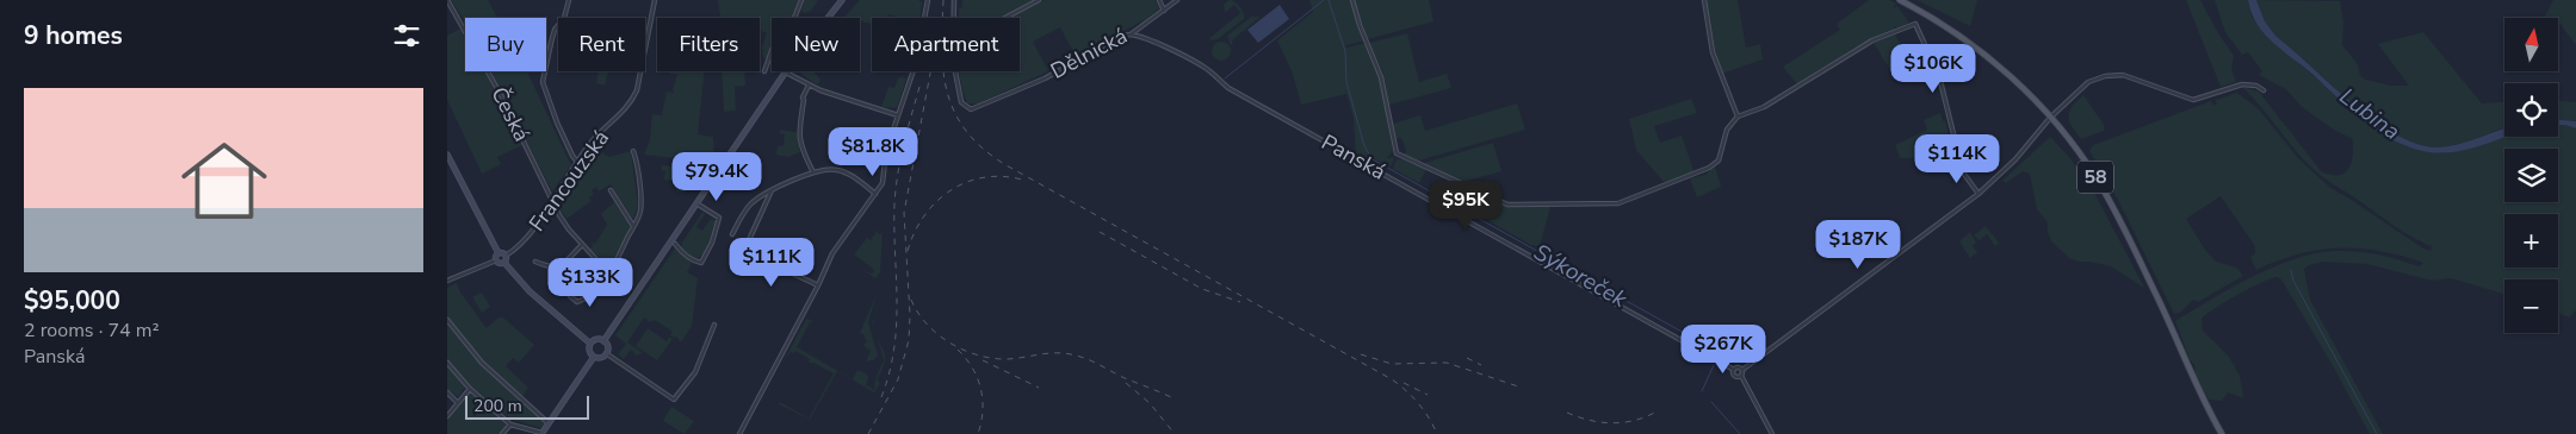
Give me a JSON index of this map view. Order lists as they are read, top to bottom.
{
  "streets": {
    "main road": ["58"],
    "street": [
      "Dělnická",
      "Česká",
      "Panská",
      "Francouzská"
    ]
  },
  "crossings": [
    ["Dělnická", "Panská"],
    ["Česká", "Francouzská"]
  ],
  "water": ["Lubina", "Sýkoreček"],
  "scale_bar": "200 m",
  "north": "top",
  "page": {
    "heading": "9 homes",
    "map_buttons": ["+", "−"],
    "chip": [
      "Buy",
      "Rent",
      "Filters",
      "New",
      "Apartment"
    ],
    "price": [
      "$106K",
      "$81.8K",
      "$114K",
      "$79.4K",
      "$95K",
      "$187K",
      "$111K",
      "$133K",
      "$267K"
    ],
    "list": [
      {
        "name": "$95,000",
        "note": "2 rooms · 74 m² · Panská"
      }
    ],
    "scale": "200 m"
  }
}
